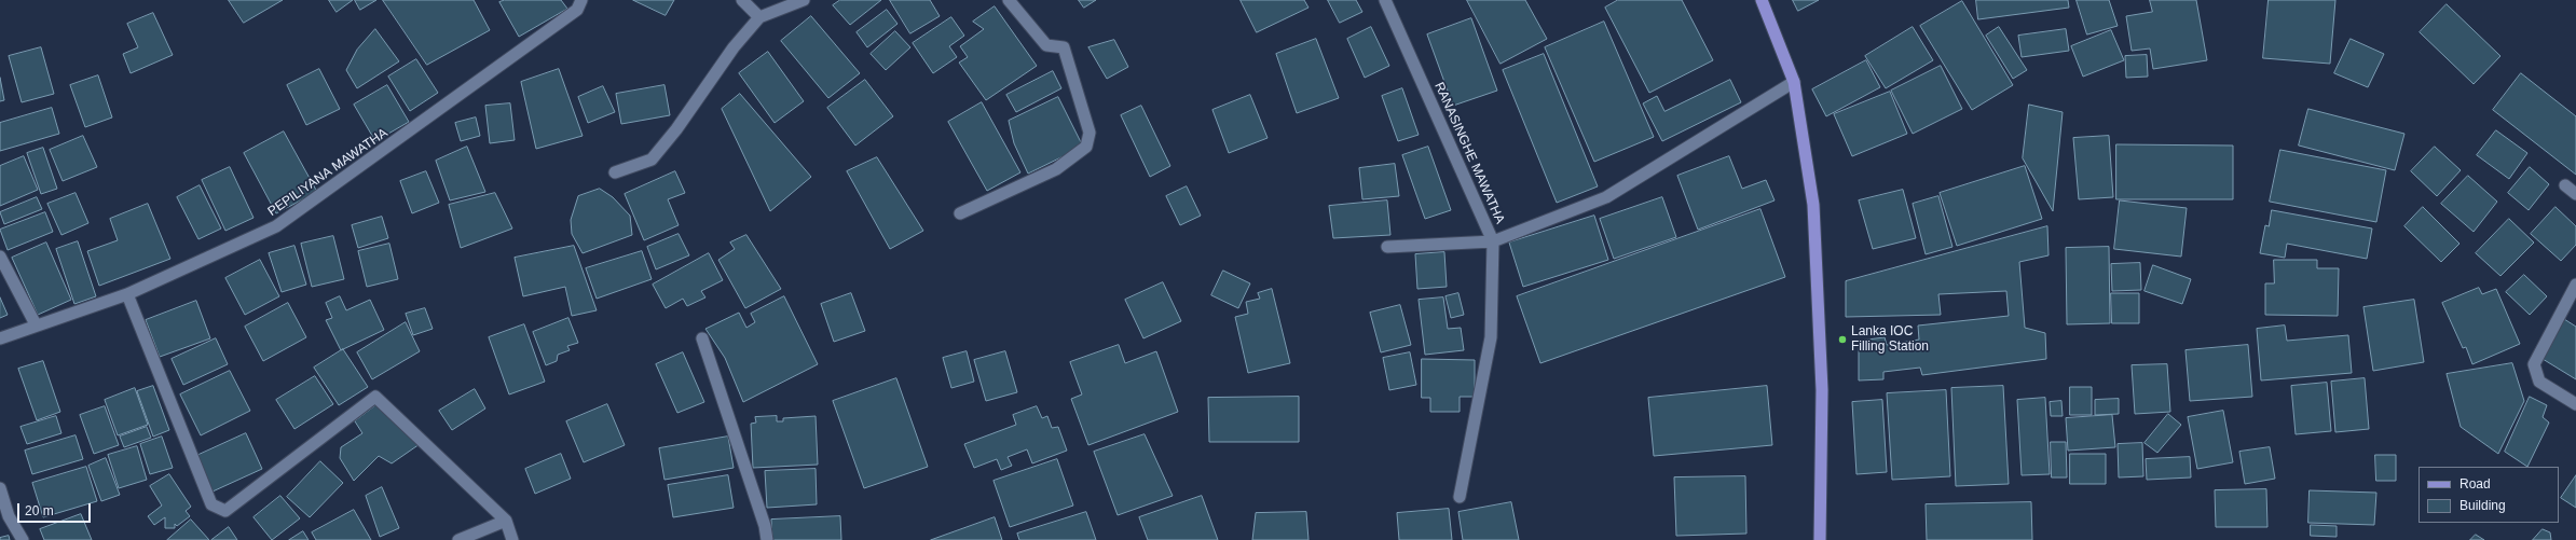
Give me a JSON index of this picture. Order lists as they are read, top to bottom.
{
  "streets": {
    "street": ["RANASINGHE MAWATHA", "PEPILIYANA MAWATHA"]
  },
  "places": ["Lanka IOC Filling Station"],
  "legend": ["Road", "Building"],
  "scale_bar": "20 m"
}
